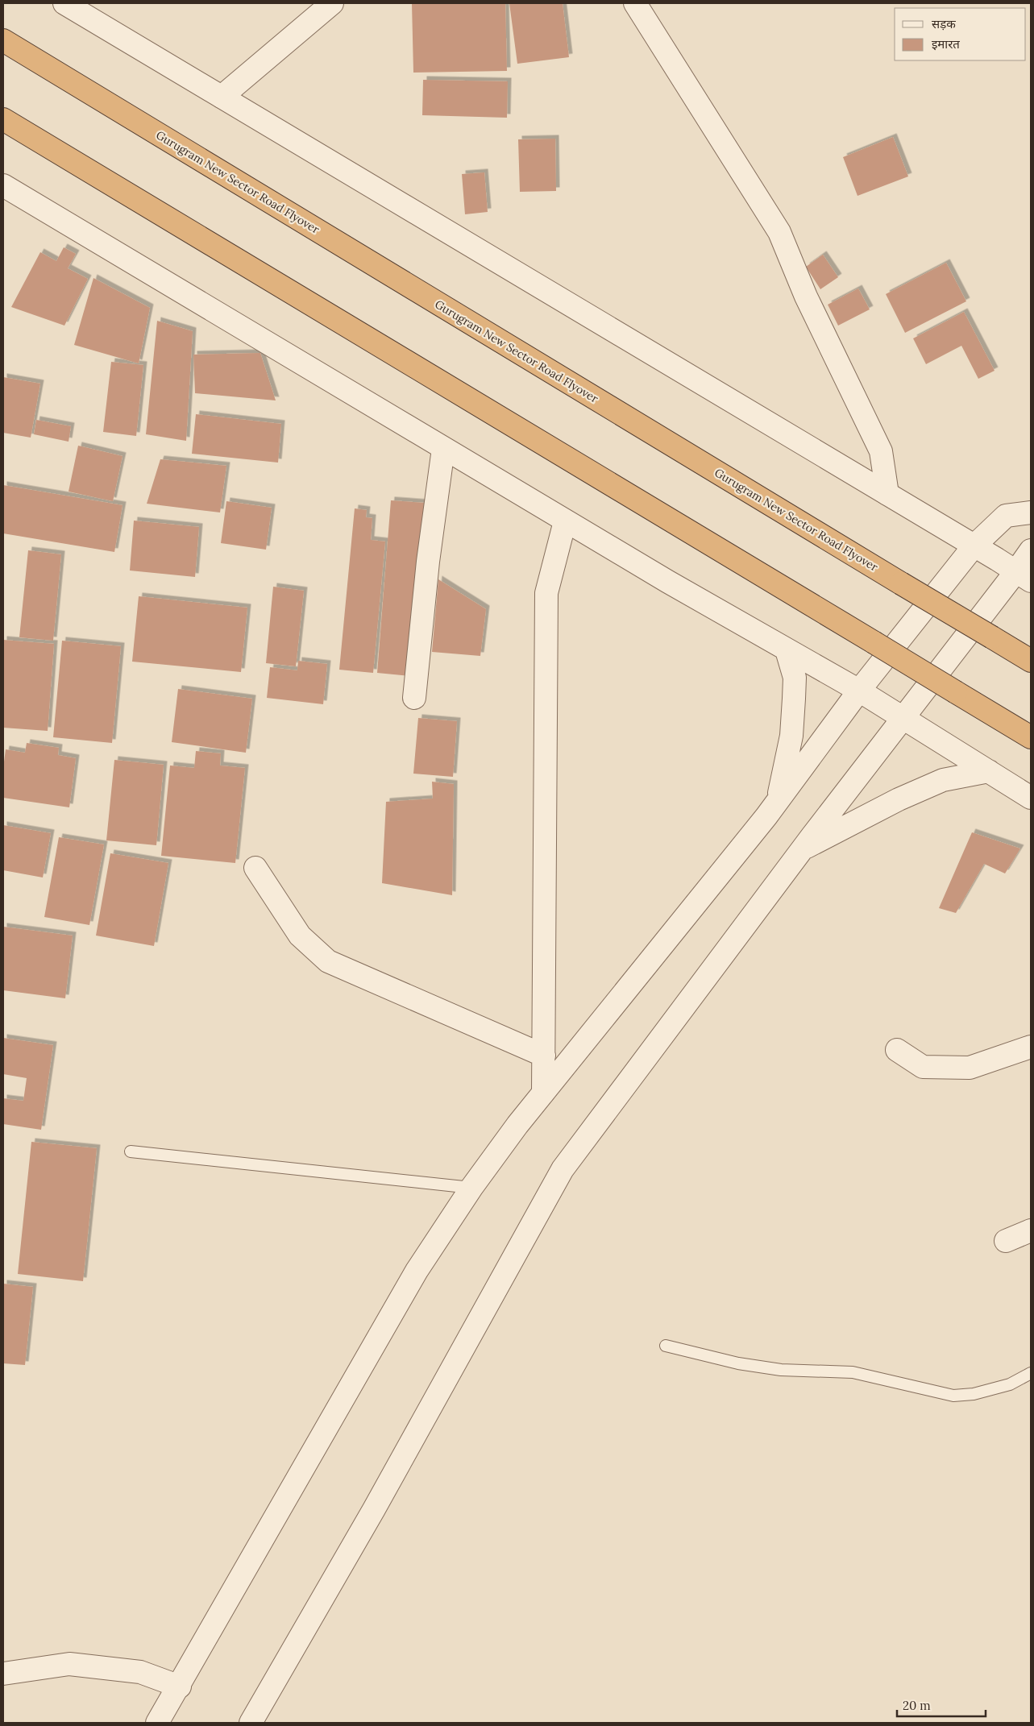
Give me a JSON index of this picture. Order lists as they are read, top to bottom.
{
  "streets": {
    "highway": ["Gurugram New Sector Road Flyover"]
  },
  "legend": ["सड़क", "इमारत"],
  "scale_bar": "20 m"
}
